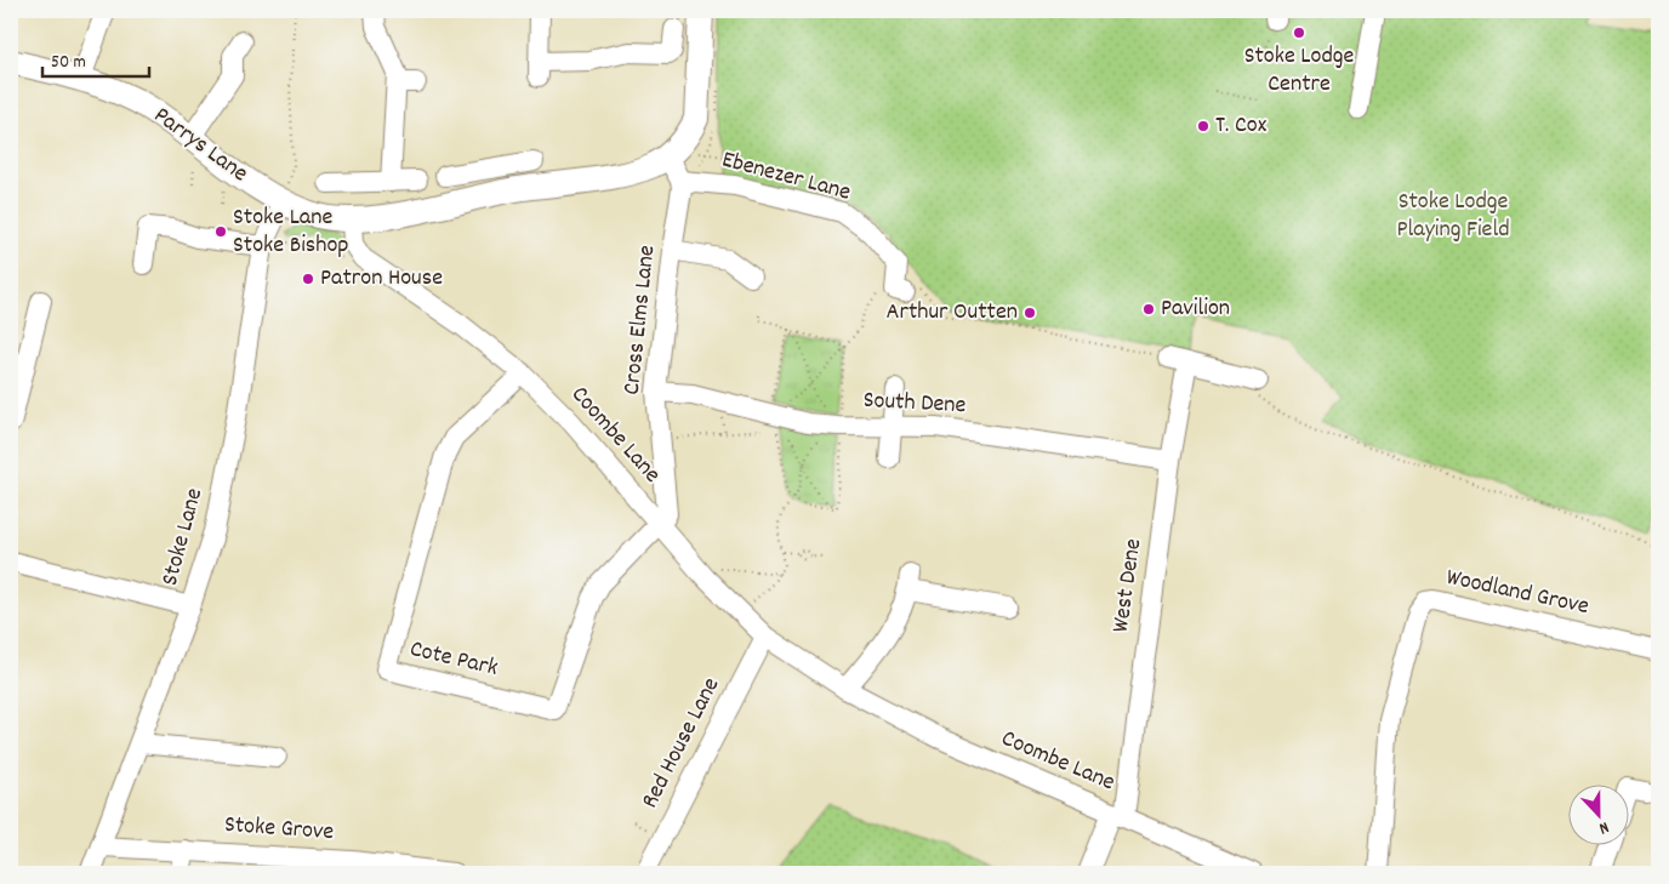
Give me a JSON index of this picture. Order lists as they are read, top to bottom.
{
  "streets": {
    "main road": ["Parrys Lane"],
    "street": [
      "Ebenezer Lane",
      "Cross Elms Lane",
      "South Dene",
      "Coombe Lane",
      "Stoke Lane",
      "West Dene",
      "Woodland Grove",
      "Cote Park",
      "Red House Lane",
      "Stoke Grove"
    ]
  },
  "crossings": [
    ["Parrys Lane", "Stoke Lane"],
    ["Ebenezer Lane", "Cross Elms Lane"],
    ["Cross Elms Lane", "South Dene"],
    ["Cross Elms Lane", "Coombe Lane"],
    ["Cross Elms Lane", "Cote Park"],
    ["South Dene", "West Dene"],
    ["Coombe Lane", "West Dene"],
    ["Coombe Lane", "Cote Park"],
    ["Coombe Lane", "Red House Lane"],
    ["Stoke Lane", "Stoke Grove"]
  ],
  "parks": ["Stoke Lodge Playing Field"],
  "places": [
    "Stoke Lodge Centre",
    "T. Cox",
    "Stoke Lane Stoke Bishop",
    "Patron House",
    "Pavilion",
    "Arthur Outten"
  ],
  "scale_bar": "50 m",
  "north": "bottom"
}
